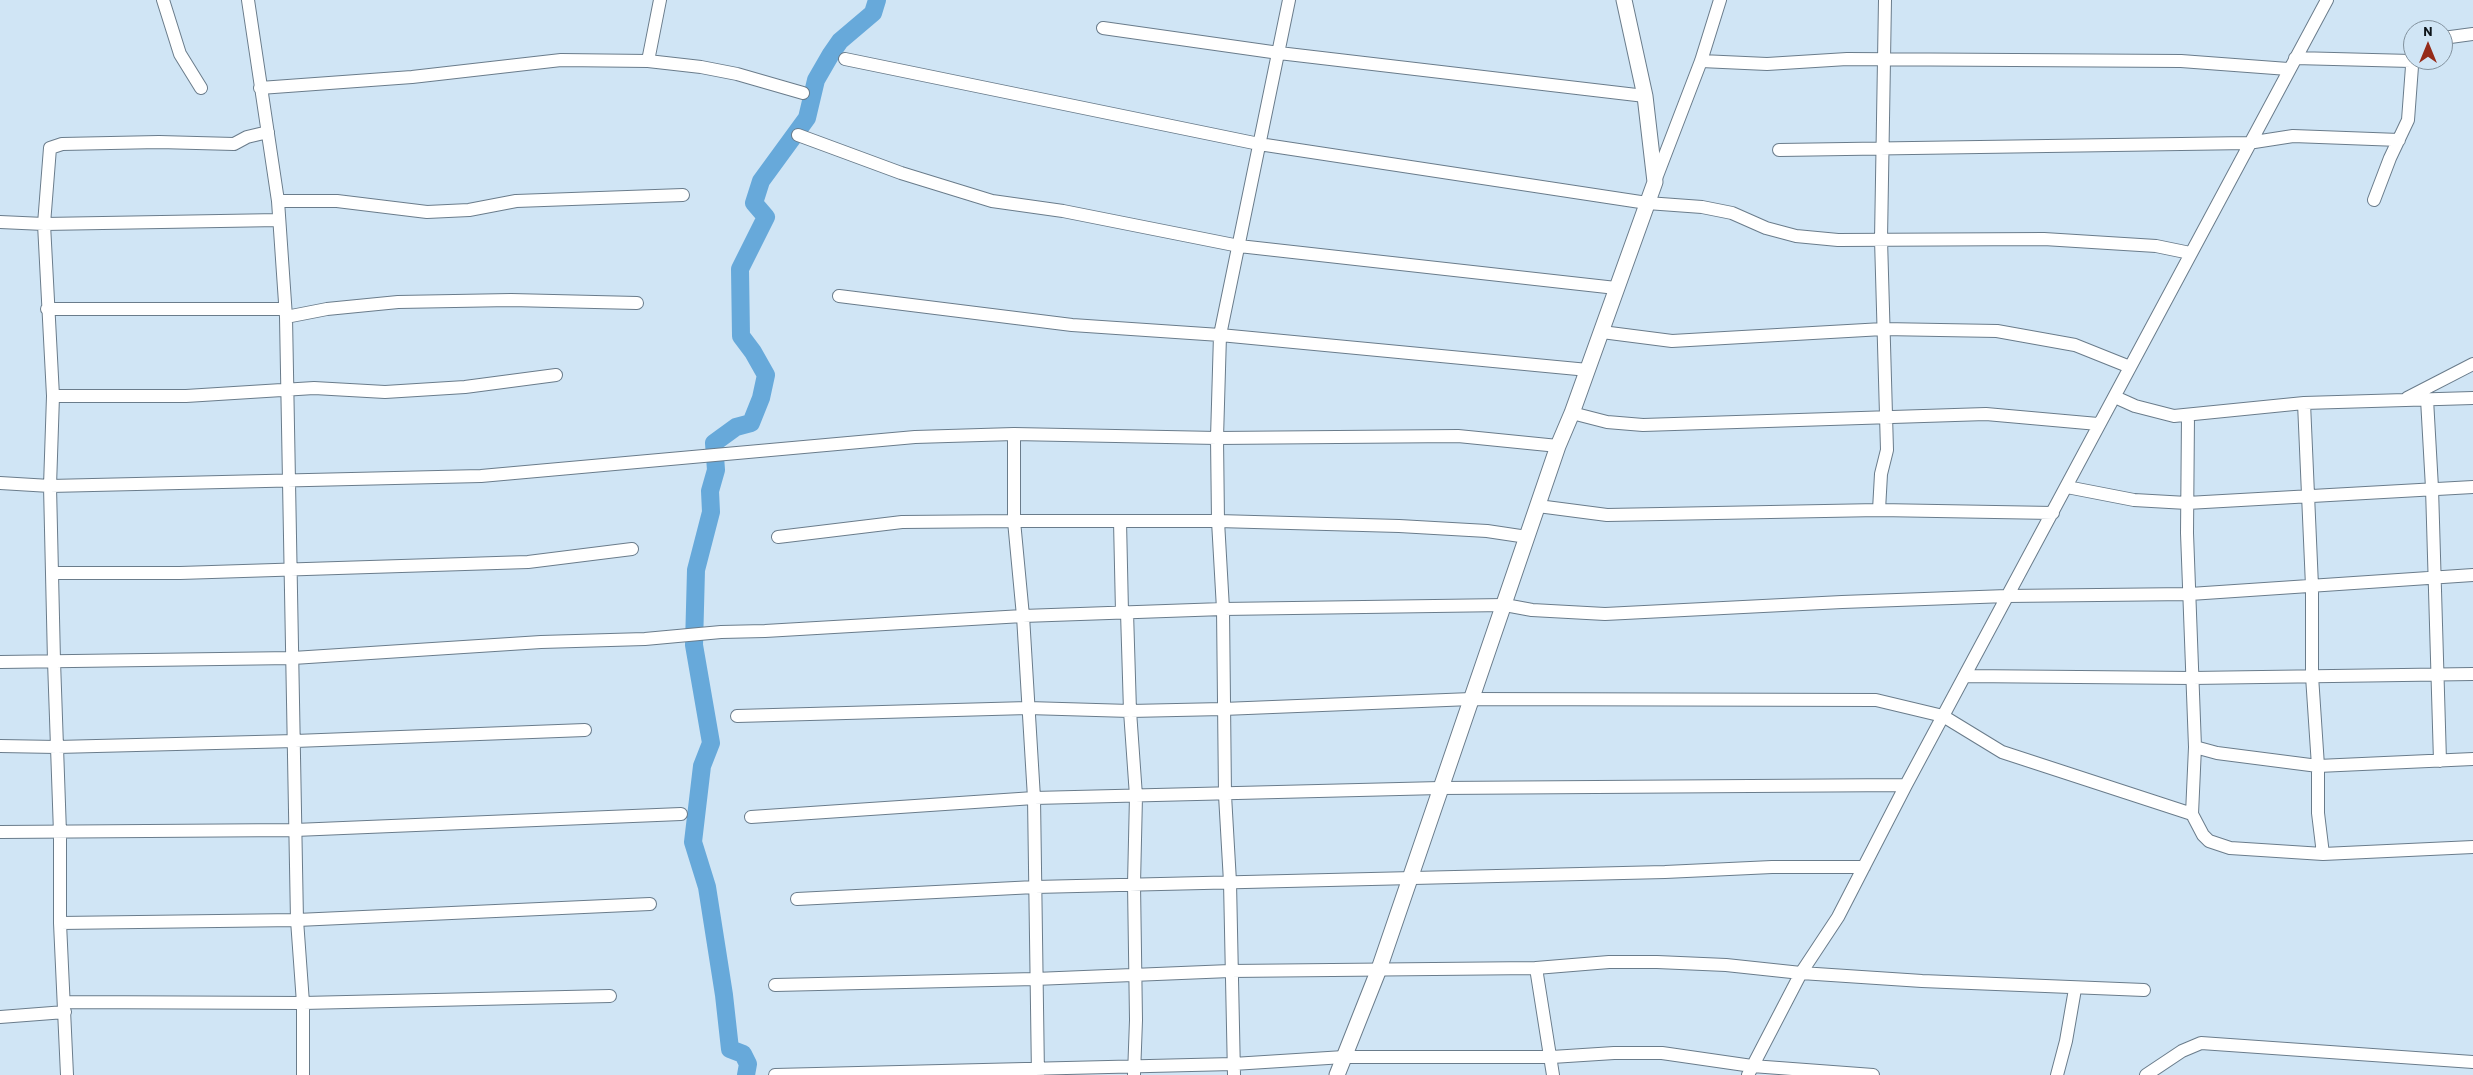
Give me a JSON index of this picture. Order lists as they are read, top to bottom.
{
  "north": "top"
}
